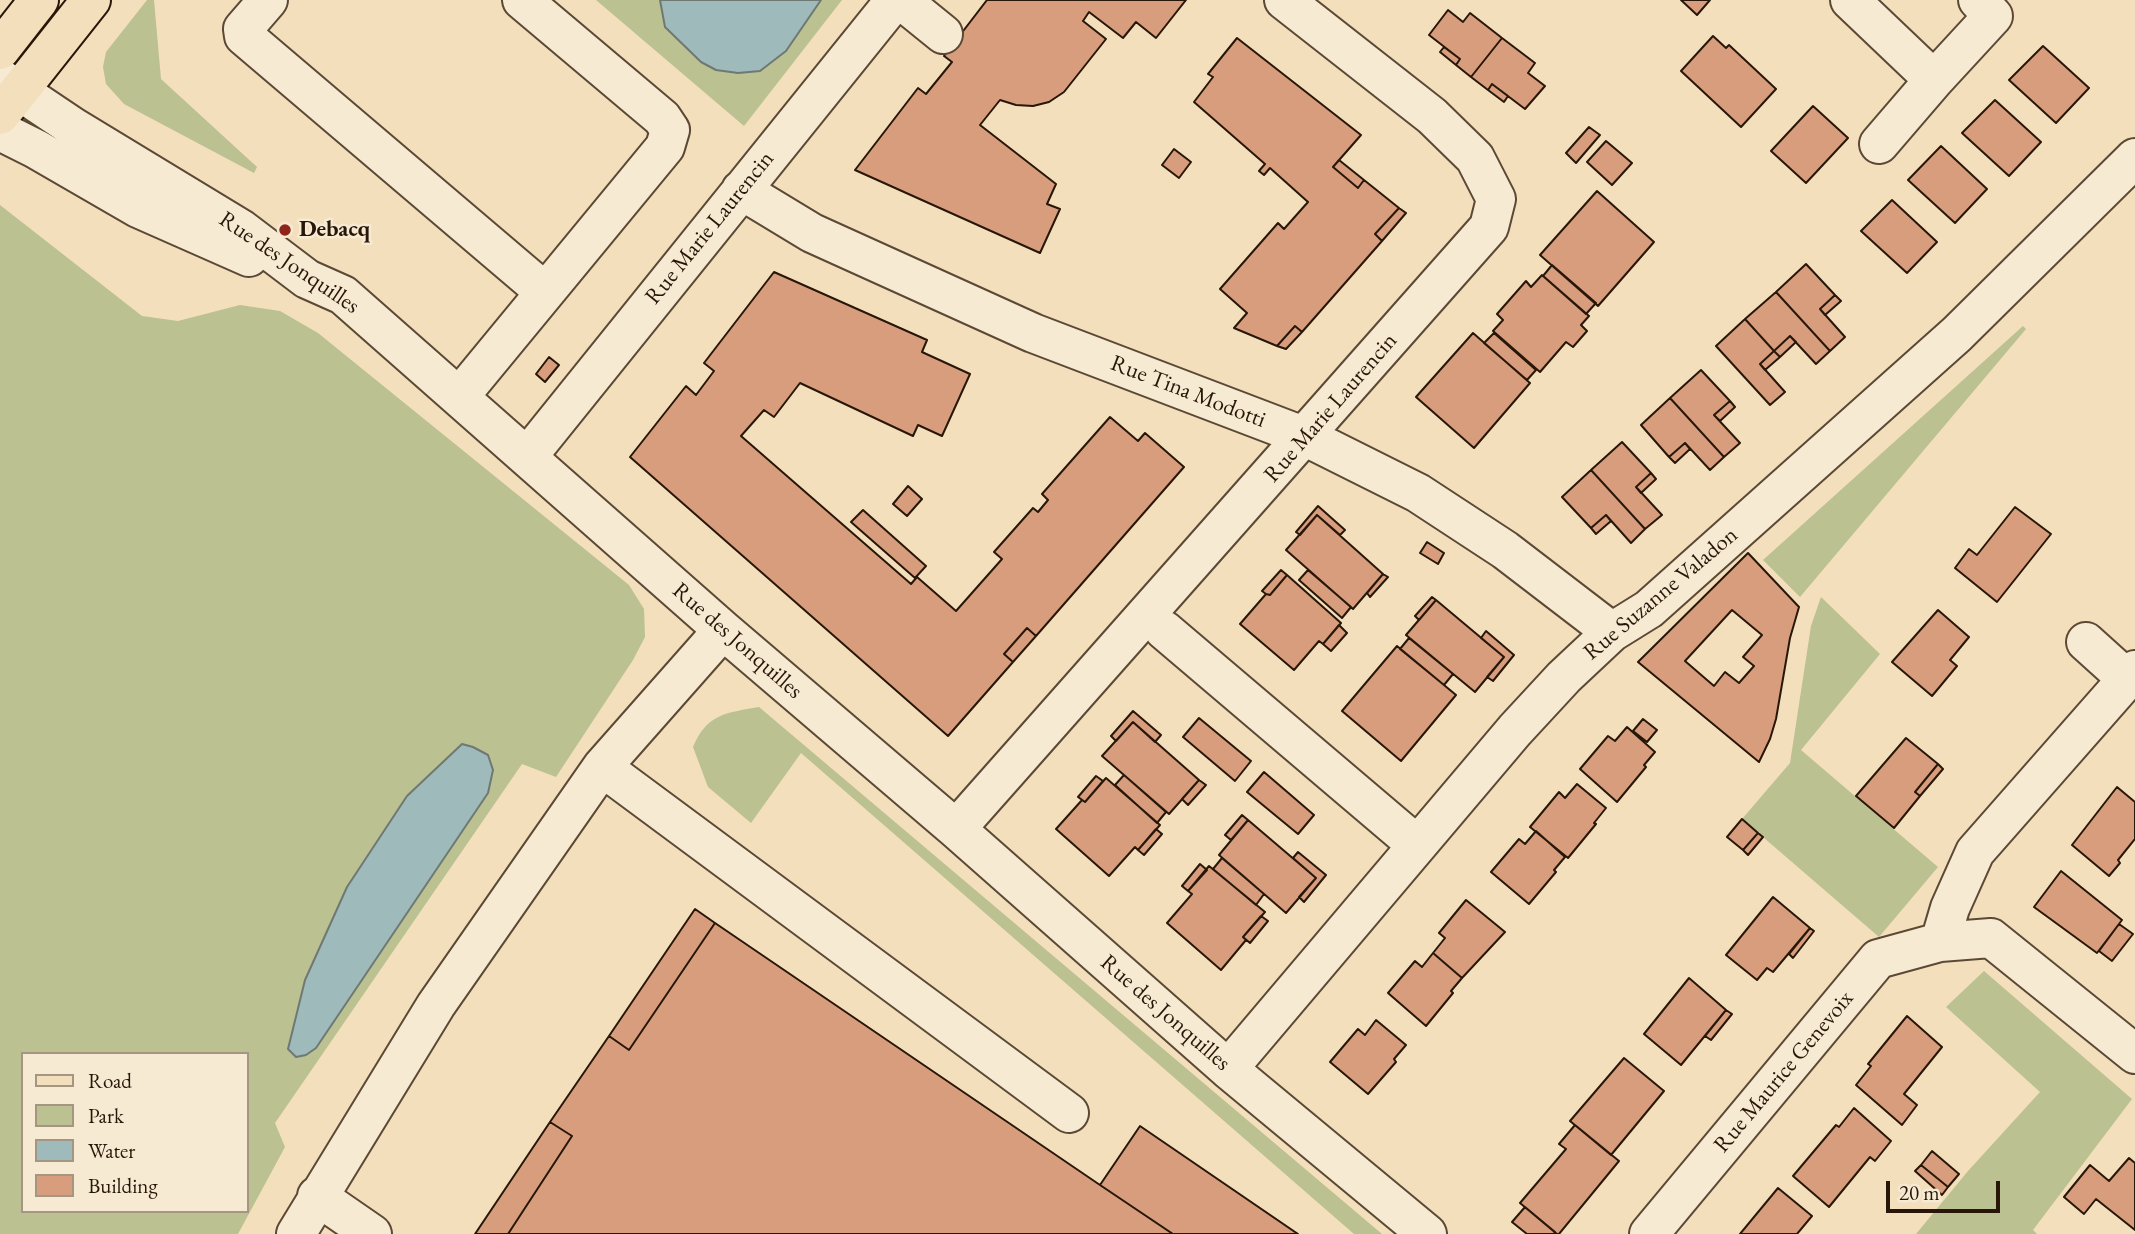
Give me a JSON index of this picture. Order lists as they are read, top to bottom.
{
  "streets": {
    "street": [
      "Rue Marie Laurencin",
      "Rue des Jonquilles",
      "Rue Tina Modotti",
      "Rue Suzanne Valadon",
      "Rue Maurice Genevoix"
    ]
  },
  "crossings": [
    ["Rue Marie Laurencin", "Rue des Jonquilles"],
    ["Rue Marie Laurencin", "Rue Tina Modotti"],
    ["Rue des Jonquilles", "Rue Suzanne Valadon"],
    ["Rue Tina Modotti", "Rue Suzanne Valadon"]
  ],
  "places": ["Debacq"],
  "legend": [
    "Road",
    "Park",
    "Water",
    "Building"
  ],
  "scale_bar": "20 m"
}
